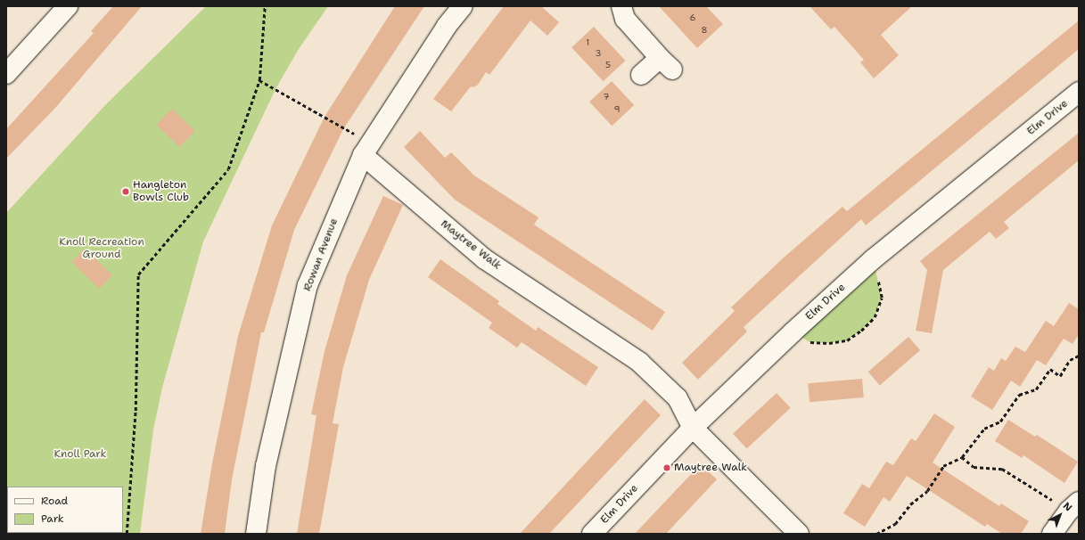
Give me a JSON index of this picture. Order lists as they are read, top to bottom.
{
  "streets": {
    "street": ["Elm Drive", "Maytree Walk", "Rowan Avenue"]
  },
  "crossings": [
    ["Elm Drive", "Maytree Walk"],
    ["Maytree Walk", "Rowan Avenue"]
  ],
  "parks": ["Knoll Recreation Ground", "Knoll Park"],
  "places": ["Hangleton Bowls Club", "Maytree Walk"],
  "house_numbers": [
    "6",
    "8",
    "1",
    "3",
    "5",
    "7",
    "9"
  ],
  "legend": ["Road", "Park"],
  "north": "top right"
}
